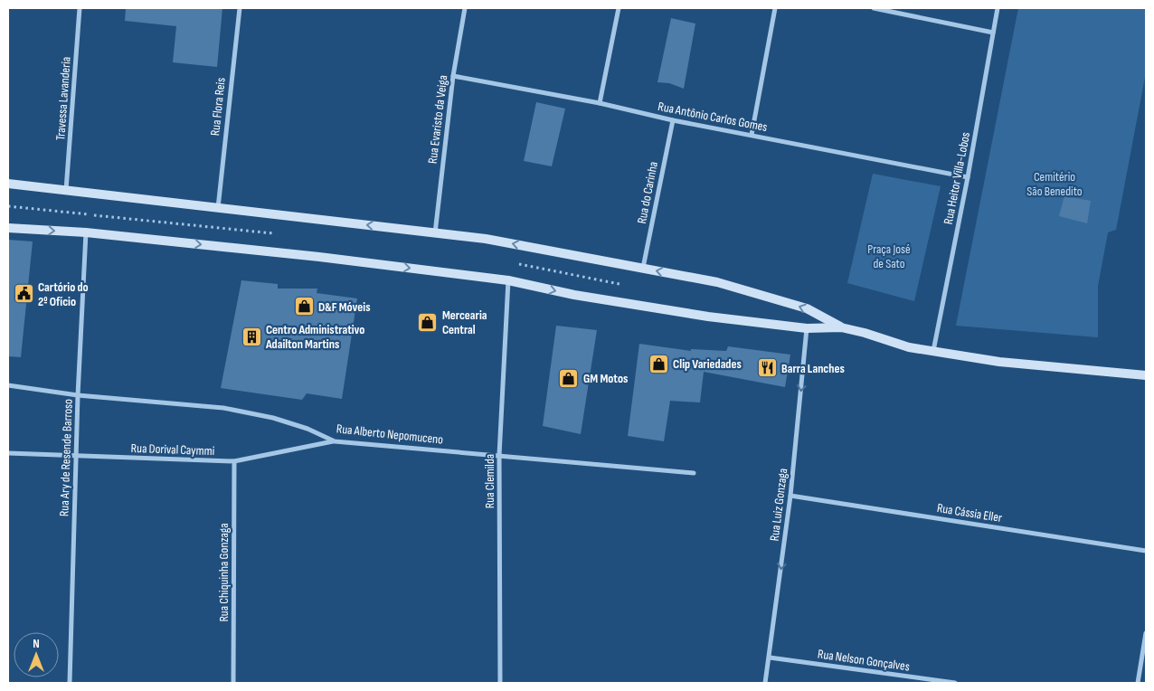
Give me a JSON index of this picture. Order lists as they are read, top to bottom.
{
  "streets": {
    "street": [
      "Travessa Lavanderia",
      "Rua Flora Reis",
      "Rua Antônio Carlos Gomes",
      "Rua Evaristo da Veiga",
      "Rua Heitor Villa-Lobos",
      "Rua do Carinha",
      "Rua Alberto Nepomuceno",
      "Rua Dorival Caymmi",
      "Rua Ary de Resende Barroso",
      "Rua Clemilda",
      "Rua Luiz Gonzaga",
      "Rua Cássia Eller",
      "Rua Chiquinha Gonzaga",
      "Rua Nelson Gonçalves"
    ]
  },
  "crossings": [
    ["Rua Antônio Carlos Gomes", "Rua Evaristo da Veiga"],
    ["Rua Antônio Carlos Gomes", "Rua Heitor Villa-Lobos"],
    ["Rua Antônio Carlos Gomes", "Rua do Carinha"],
    ["Rua Alberto Nepomuceno", "Rua Dorival Caymmi"],
    ["Rua Alberto Nepomuceno", "Rua Ary de Resende Barroso"],
    ["Rua Alberto Nepomuceno", "Rua Clemilda"],
    ["Rua Dorival Caymmi", "Rua Ary de Resende Barroso"],
    ["Rua Dorival Caymmi", "Rua Chiquinha Gonzaga"],
    ["Rua Luiz Gonzaga", "Rua Cássia Eller"],
    ["Rua Luiz Gonzaga", "Rua Nelson Gonçalves"]
  ],
  "one_way": ["Rua Luiz Gonzaga"],
  "parks": ["Cemitério São Benedito", "Praça José de Sato"],
  "places": {
    "public building": ["Cartório do 2º Ofício"],
    "shop": [
      "D&F Móveis",
      "Mercearia Central",
      "Clip Variedades",
      "GM Motos"
    ],
    "building": ["Centro Administrativo Adailton Martins"],
    "restaurant": ["Barra Lanches"]
  },
  "north": "top"
}
